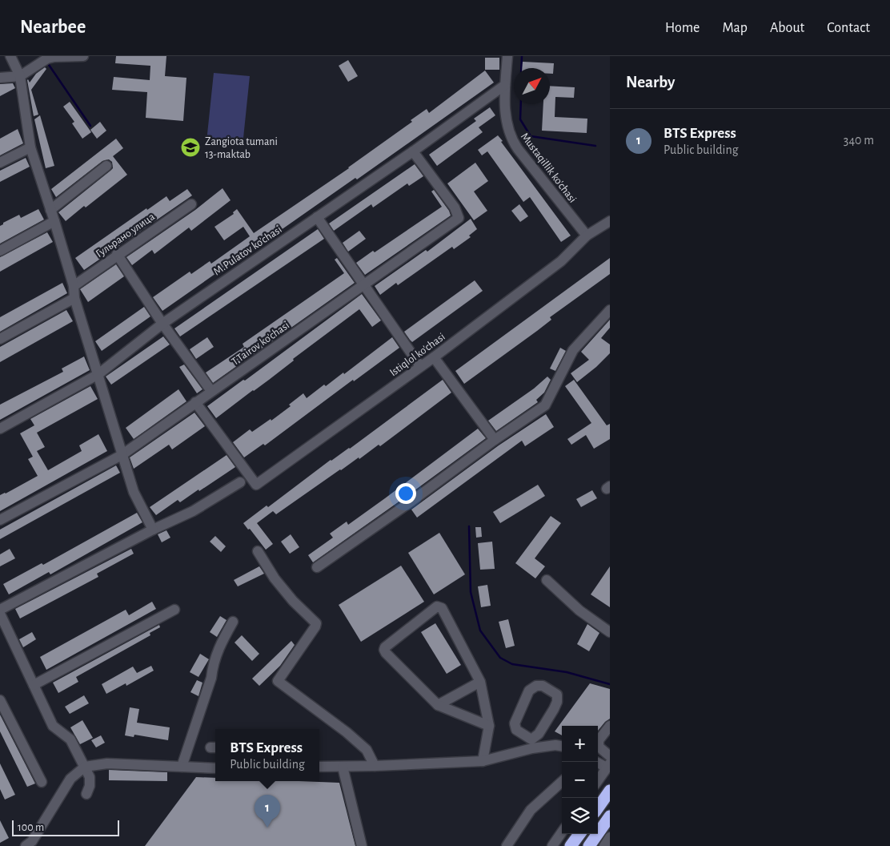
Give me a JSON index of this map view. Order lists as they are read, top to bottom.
{
  "streets": {
    "street": [
      "Mustaqillik ko'chasi",
      "Гульрано улица",
      "M.Pulatov ko'chasi",
      "T.Tairov ko'chasi",
      "Istiqlol ko'chasi"
    ]
  },
  "crossings": [
    ["Mustaqillik ko'chasi", "M.Pulatov ko'chasi"],
    ["Mustaqillik ko'chasi", "Istiqlol ko'chasi"],
    ["M.Pulatov ko'chasi", "T.Tairov ko'chasi"],
    ["T.Tairov ko'chasi", "Istiqlol ko'chasi"]
  ],
  "places": {
    "school or university": ["Zangiota tumani 13-maktab"]
  },
  "scale_bar": "100 m",
  "north": "top right",
  "page": {
    "header": "Nearbee",
    "nav": [
      "Home",
      "Map",
      "About",
      "Contact"
    ],
    "heading": "Nearby",
    "list": [
      {
        "mark": "1",
        "name": "BTS Express",
        "note": "Public building",
        "value": "340 m"
      }
    ],
    "map_buttons": ["+", "−"],
    "popup": ["BTS Express", "Public building"],
    "pins": "1",
    "scale": "100 m"
  }
}
